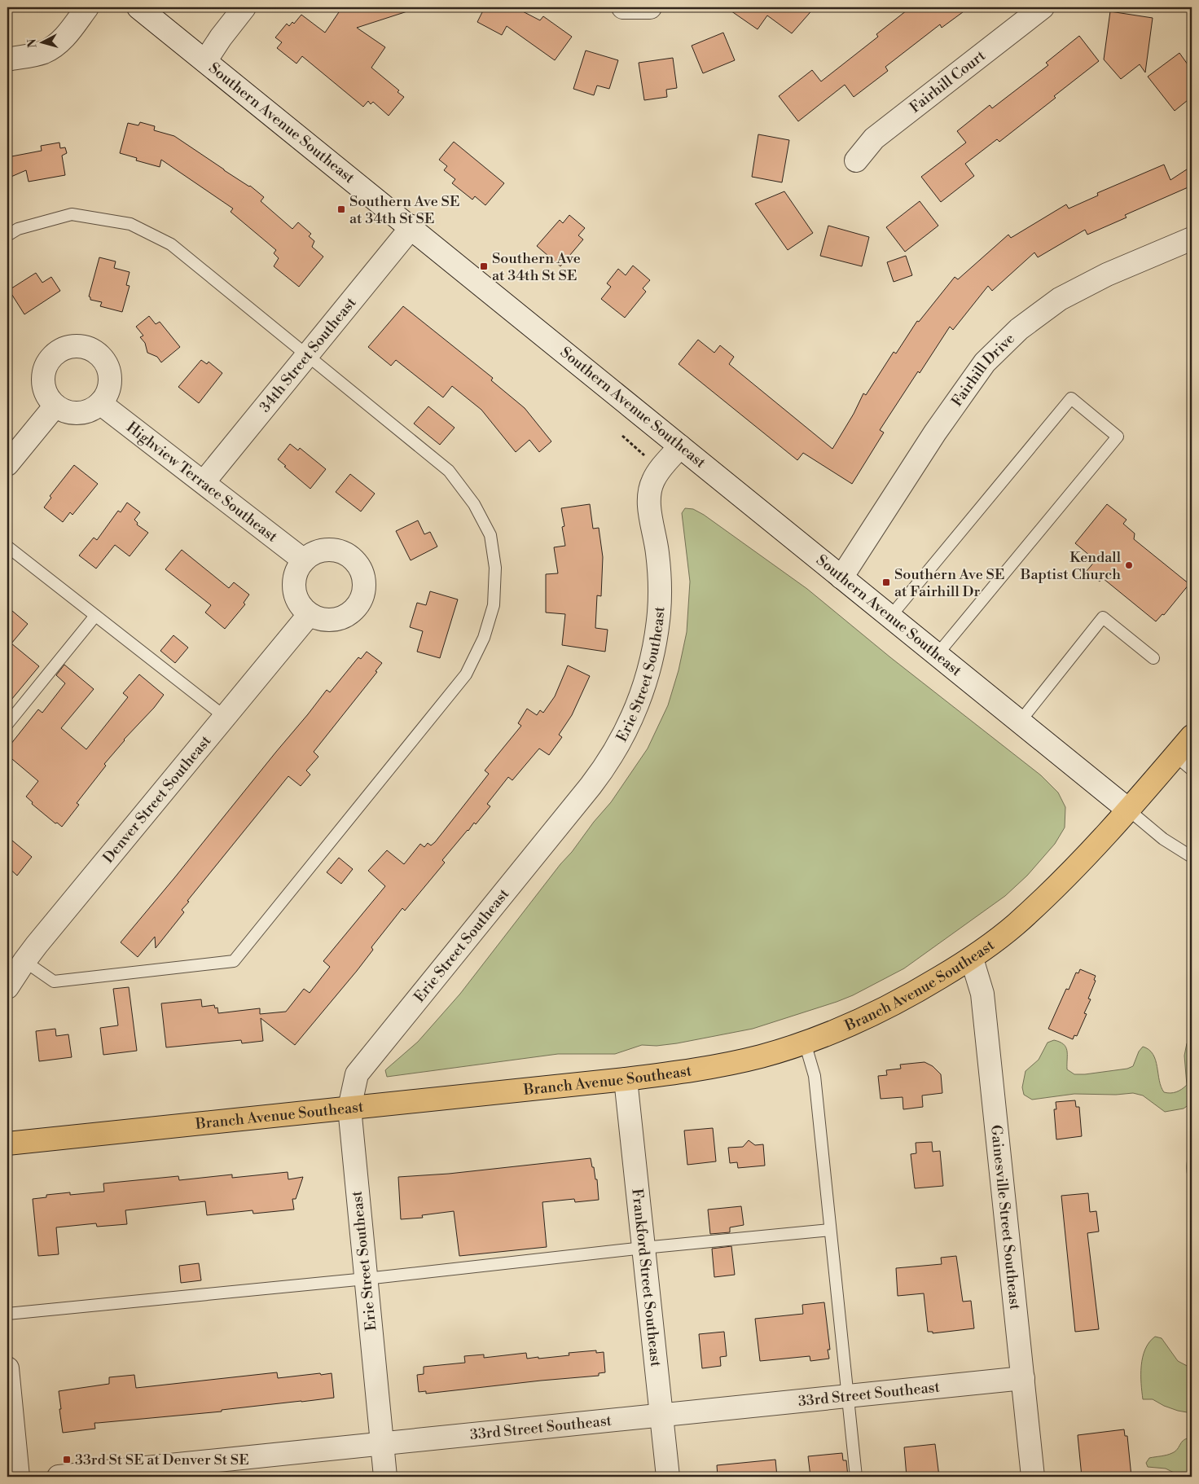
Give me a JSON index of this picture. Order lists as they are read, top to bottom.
{
  "streets": {
    "highway": ["Branch Avenue Southeast"],
    "street": [
      "Fairhill Court",
      "Southern Avenue Southeast",
      "34th Street Southeast",
      "Fairhill Drive",
      "Highview Terrace Southeast",
      "Erie Street Southeast",
      "Denver Street Southeast",
      "Gainesville Street Southeast",
      "Frankford Street Southeast",
      "33rd Street Southeast"
    ]
  },
  "crossings": [
    ["Southern Avenue Southeast", "34th Street Southeast"],
    ["Southern Avenue Southeast", "Fairhill Drive"],
    ["Southern Avenue Southeast", "Erie Street Southeast"],
    ["Southern Avenue Southeast", "Branch Avenue Southeast"],
    ["34th Street Southeast", "Highview Terrace Southeast"],
    ["Highview Terrace Southeast", "Denver Street Southeast"],
    ["Erie Street Southeast", "Branch Avenue Southeast"],
    ["Erie Street Southeast", "33rd Street Southeast"],
    ["Branch Avenue Southeast", "Gainesville Street Southeast"],
    ["Branch Avenue Southeast", "Frankford Street Southeast"],
    ["Gainesville Street Southeast", "33rd Street Southeast"],
    ["Frankford Street Southeast", "33rd Street Southeast"]
  ],
  "places": {
    "transit": [
      "Southern Ave SE at 34th St SE",
      "Southern Ave at 34th St SE",
      "Southern Ave SE at Fairhill Dr",
      "33rd St SE at Denver St SE"
    ],
    "other": ["Kendall Baptist Church"]
  },
  "north": "left"
}
